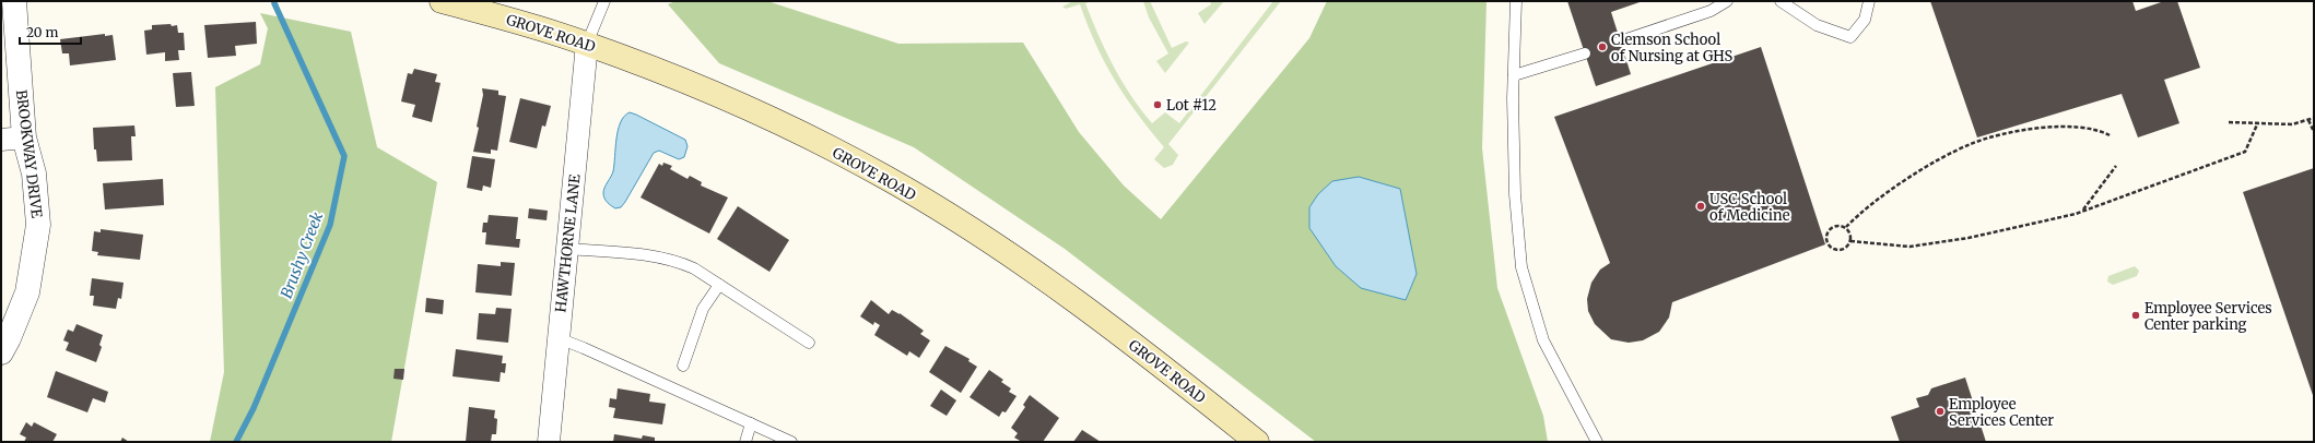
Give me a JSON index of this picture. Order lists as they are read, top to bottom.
{
  "streets": {
    "main road": ["GROVE ROAD"],
    "street": ["BROOKWAY DRIVE", "HAWTHORNE LANE"]
  },
  "crossings": [
    ["GROVE ROAD", "HAWTHORNE LANE"]
  ],
  "water": ["Brushy Creek"],
  "places": [
    "Clemson School of Nursing at GHS",
    "Lot #12",
    "USC School of Medicine",
    "Employee Services Center parking",
    "Employee Services Center"
  ],
  "scale_bar": "20 m"
}
